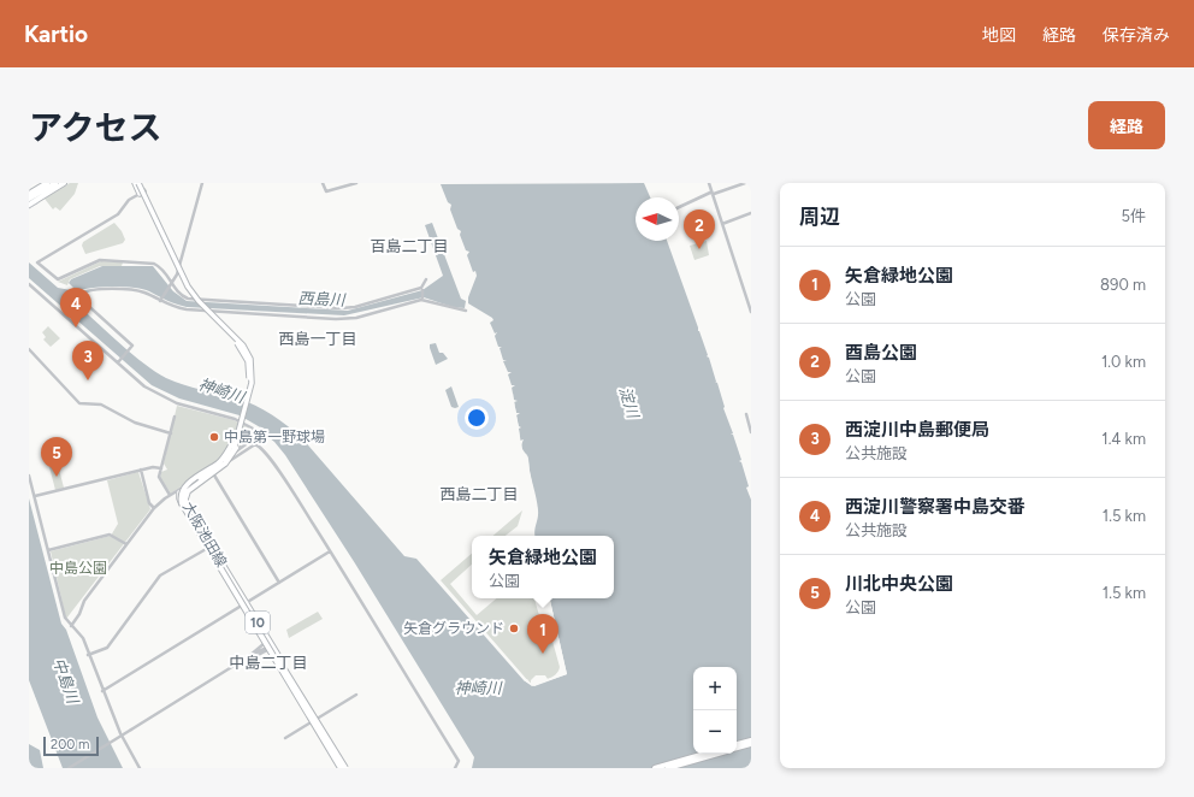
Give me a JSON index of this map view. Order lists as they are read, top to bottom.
{
  "streets": {
    "main road": ["大阪池田線", "10"]
  },
  "districts": [
    "百島二丁目",
    "西島一丁目",
    "西島二丁目",
    "中島二丁目"
  ],
  "water": [
    "西島川",
    "神崎川",
    "淀川",
    "中島川"
  ],
  "parks": ["中島公園"],
  "places": ["中島第一野球場", "矢倉グラウンド"],
  "scale_bar": "200 m",
  "north": "left",
  "page": {
    "header": "Kartio",
    "nav": ["地図", "経路", "保存済み"],
    "title": "アクセス",
    "buttons": "経路",
    "heading": ["周辺", "5件"],
    "pins": [
      "2",
      "4",
      "3",
      "5",
      "1"
    ],
    "list": [
      {
        "mark": "1",
        "name": "矢倉緑地公園",
        "note": "公園",
        "value": "890 m"
      },
      {
        "mark": "2",
        "name": "酉島公園",
        "note": "公園",
        "value": "1.0 km"
      },
      {
        "mark": "3",
        "name": "西淀川中島郵便局",
        "note": "公共施設",
        "value": "1.4 km"
      },
      {
        "mark": "4",
        "name": "西淀川警察署中島交番",
        "note": "公共施設",
        "value": "1.5 km"
      },
      {
        "mark": "5",
        "name": "川北中央公園",
        "note": "公園",
        "value": "1.5 km"
      }
    ],
    "popup": ["矢倉緑地公園", "公園"],
    "map_buttons": ["+", "−"],
    "scale": "200 m"
  }
}
